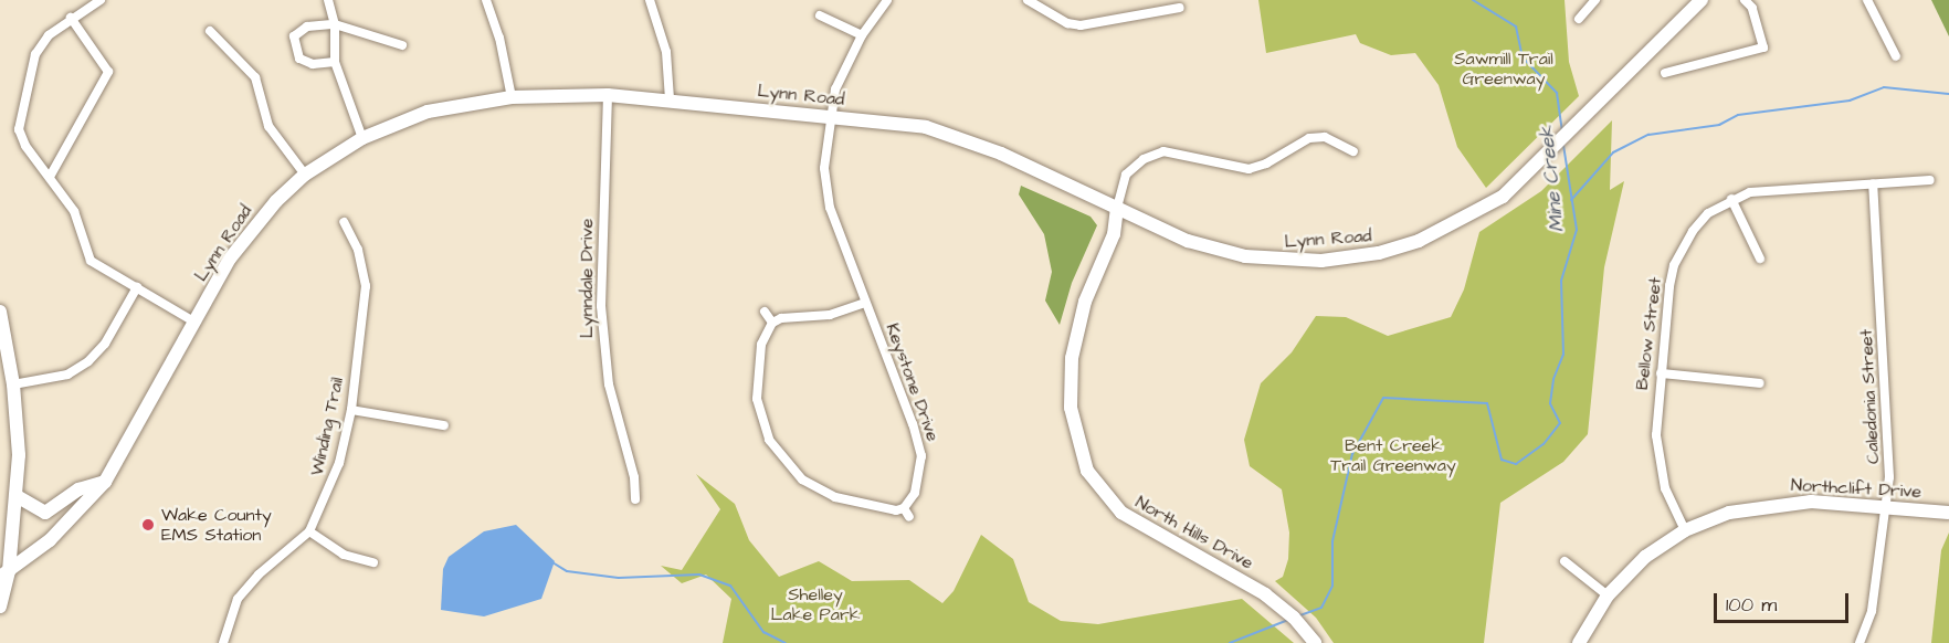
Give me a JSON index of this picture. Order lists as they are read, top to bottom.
{
  "streets": {
    "main road": ["Lynn Road", "Northclift Drive", "North Hills Drive"],
    "street": [
      "Lynndale Drive",
      "Bellow Street",
      "Keystone Drive",
      "Caledonia Street",
      "Winding Trail"
    ]
  },
  "crossings": [
    ["Lynn Road", "Lynndale Drive"],
    ["Lynn Road", "Keystone Drive"],
    ["Lynn Road", "North Hills Drive"],
    ["Bellow Street", "Caledonia Street"],
    ["Bellow Street", "Northclift Drive"],
    ["Caledonia Street", "Northclift Drive"]
  ],
  "water": ["Mine Creek"],
  "parks": ["Sawmill Trail Greenway", "Bent Creek Trail Greenway", "Shelley Lake Park"],
  "places": ["Wake County EMS Station"],
  "scale_bar": "100 m"
}
